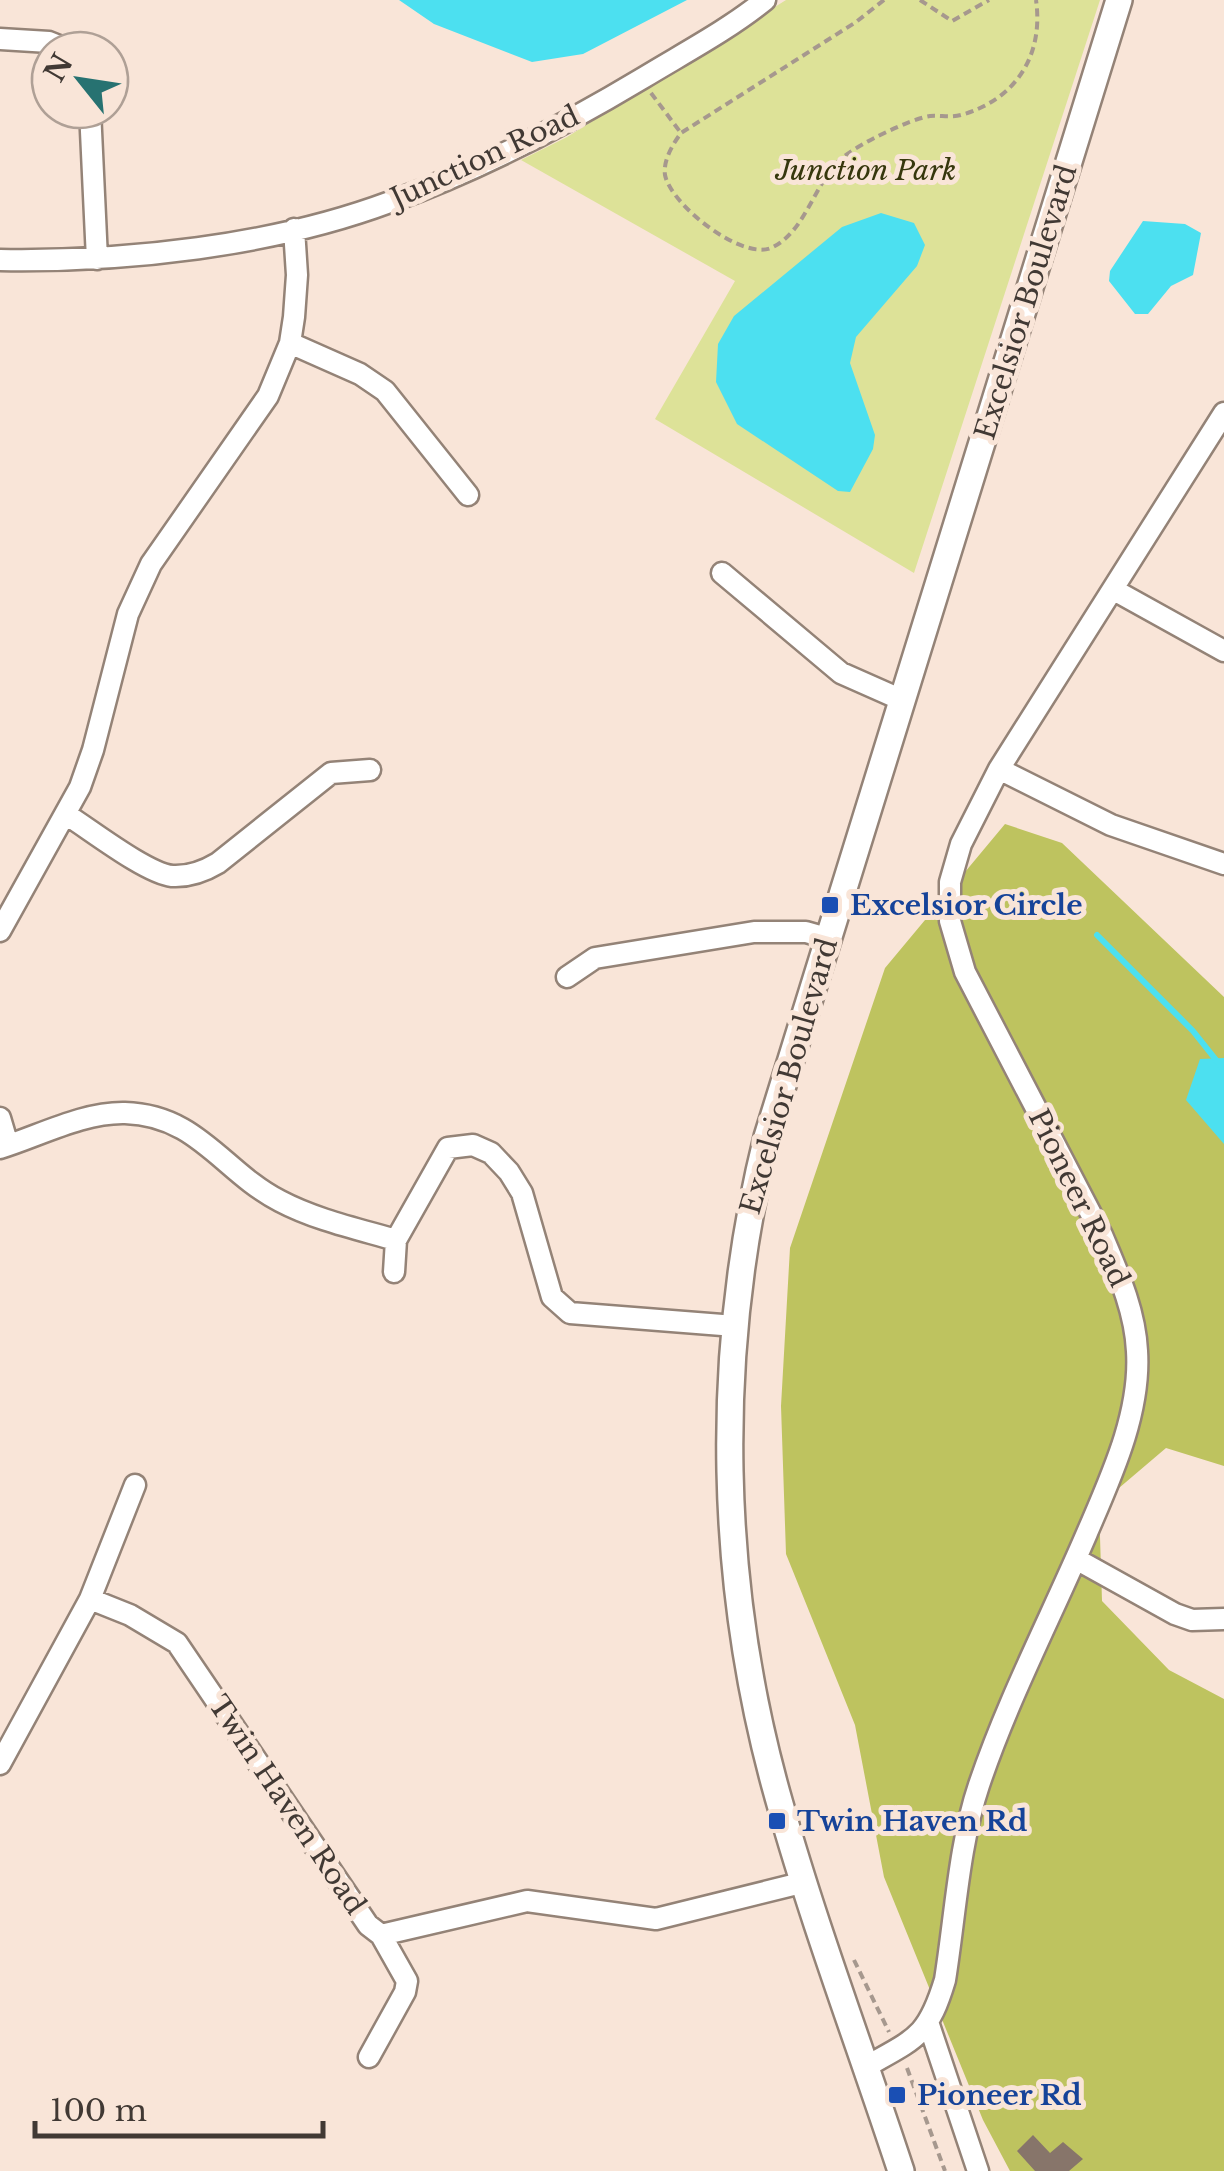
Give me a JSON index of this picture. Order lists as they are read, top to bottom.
{
  "streets": {
    "main road": ["Excelsior Boulevard"],
    "street": ["Junction Road", "Pioneer Road", "Twin Haven Road"]
  },
  "crossings": [
    ["Excelsior Boulevard", "Twin Haven Road"]
  ],
  "parks": ["Junction Park"],
  "places": {
    "transit": ["Excelsior Circle", "Twin Haven Rd", "Pioneer Rd"]
  },
  "scale_bar": "100 m",
  "north": "top left"
}
